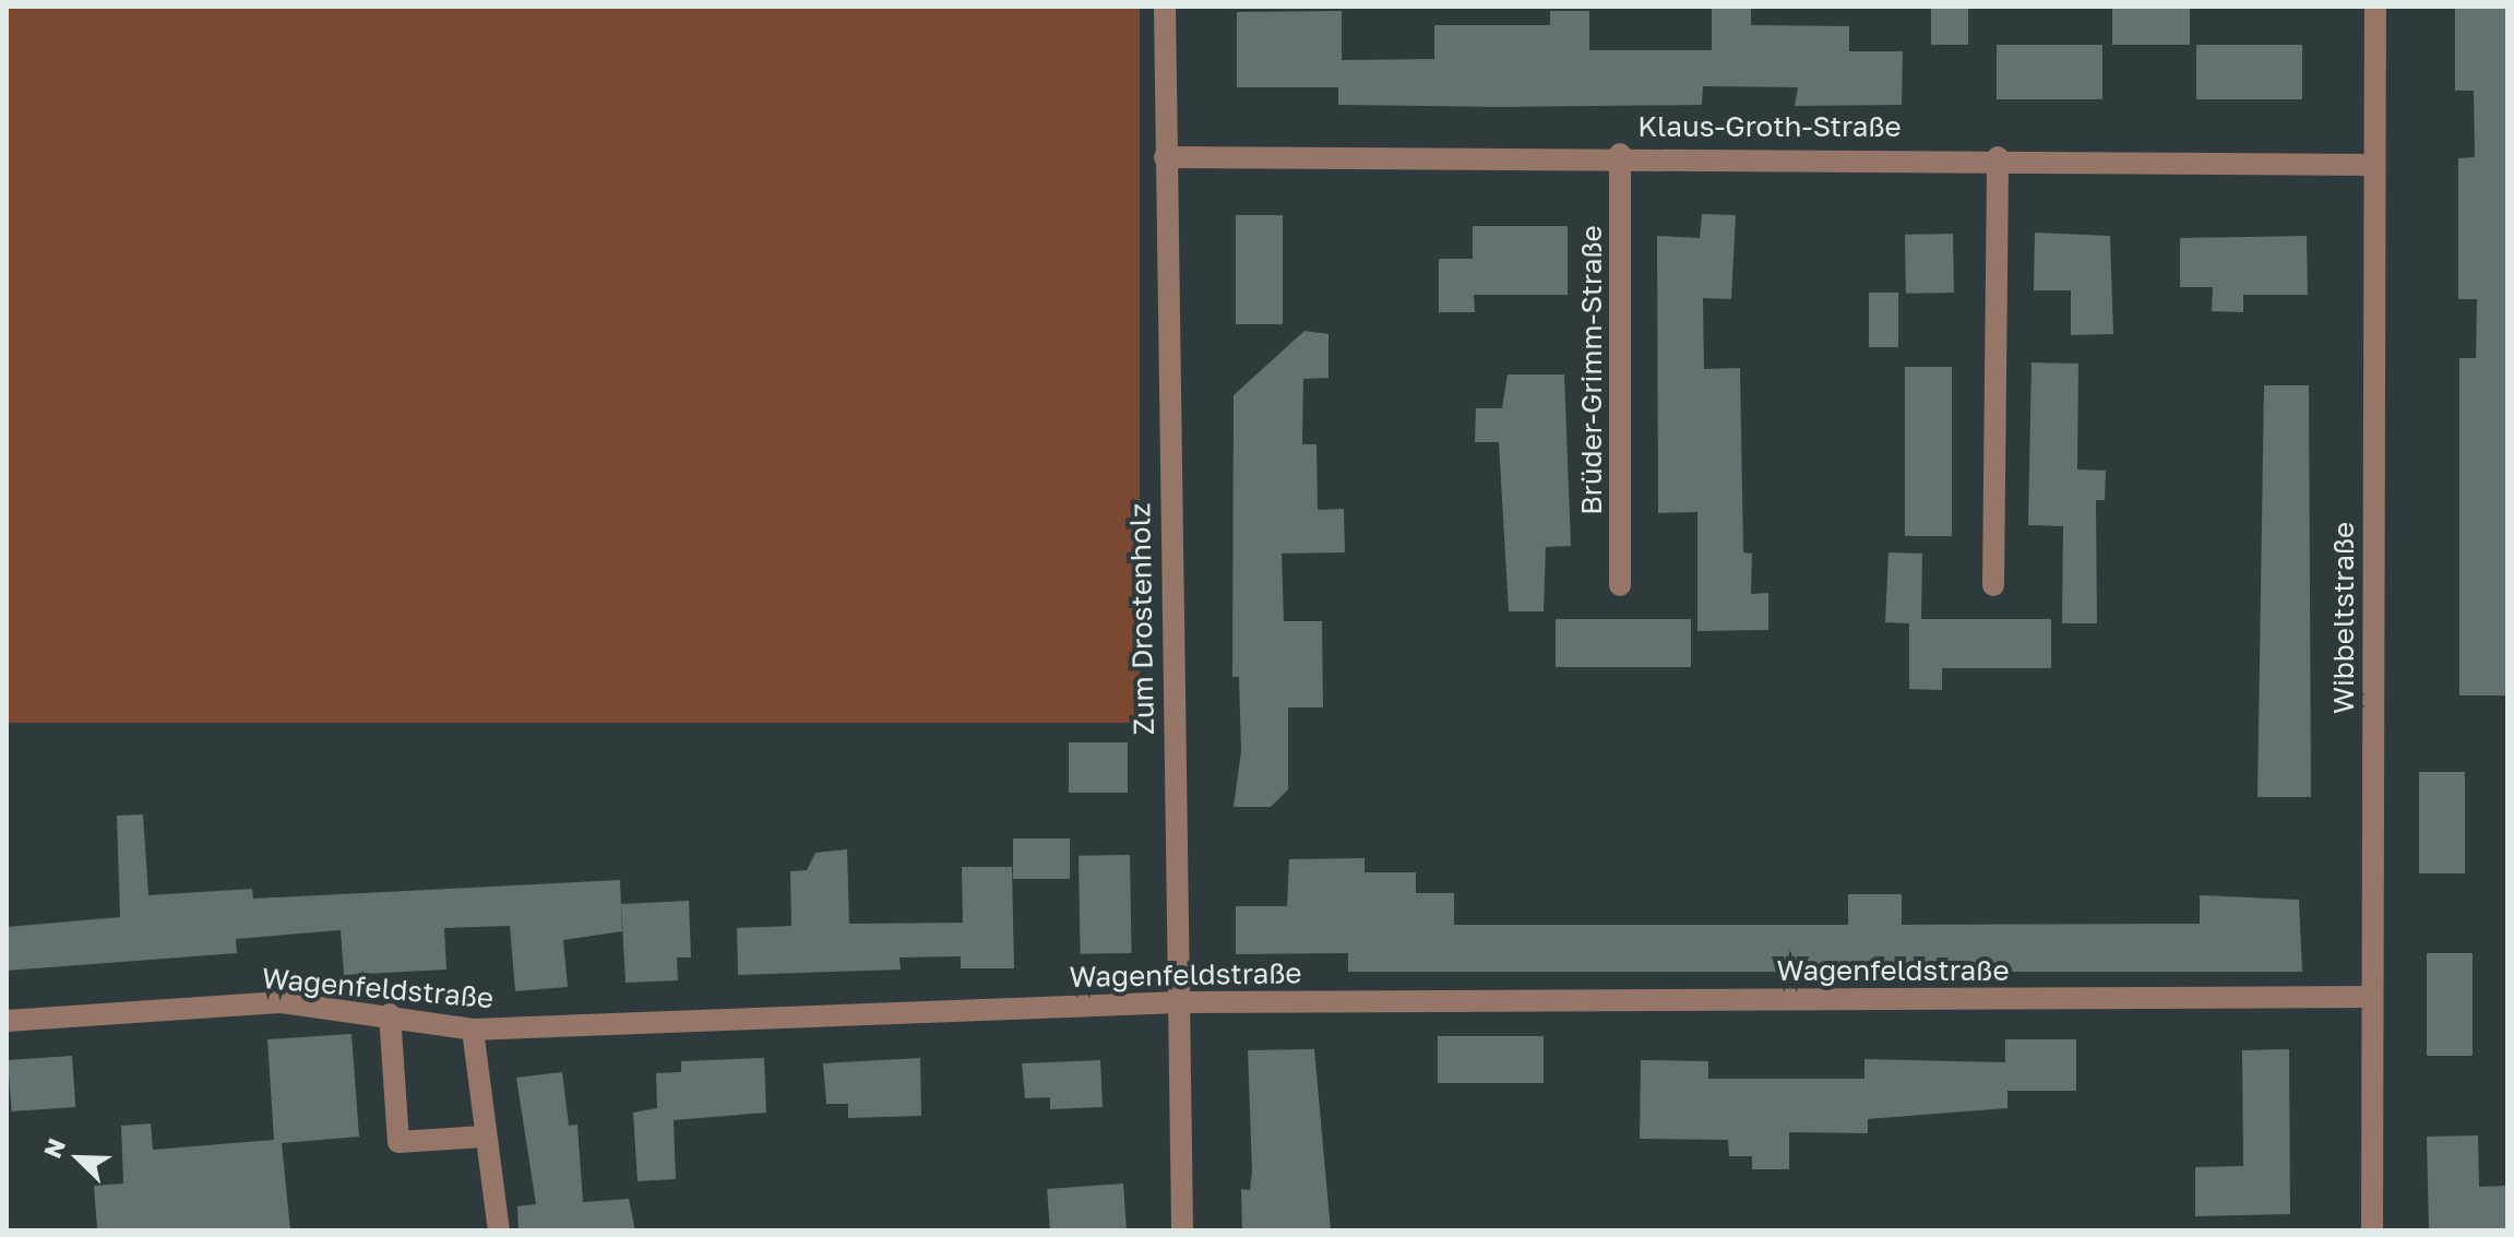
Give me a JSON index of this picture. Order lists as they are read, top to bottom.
{
  "streets": {
    "street": [
      "Klaus-Groth-Straße",
      "Brüder-Grimm-Straße",
      "Wibbeltstraße",
      "Zum Drostenholz",
      "Wagenfeldstraße"
    ]
  },
  "crossings": [
    ["Klaus-Groth-Straße", "Brüder-Grimm-Straße"],
    ["Klaus-Groth-Straße", "Wibbeltstraße"],
    ["Klaus-Groth-Straße", "Zum Drostenholz"],
    ["Wibbeltstraße", "Wagenfeldstraße"],
    ["Zum Drostenholz", "Wagenfeldstraße"]
  ],
  "north": "top left"
}
